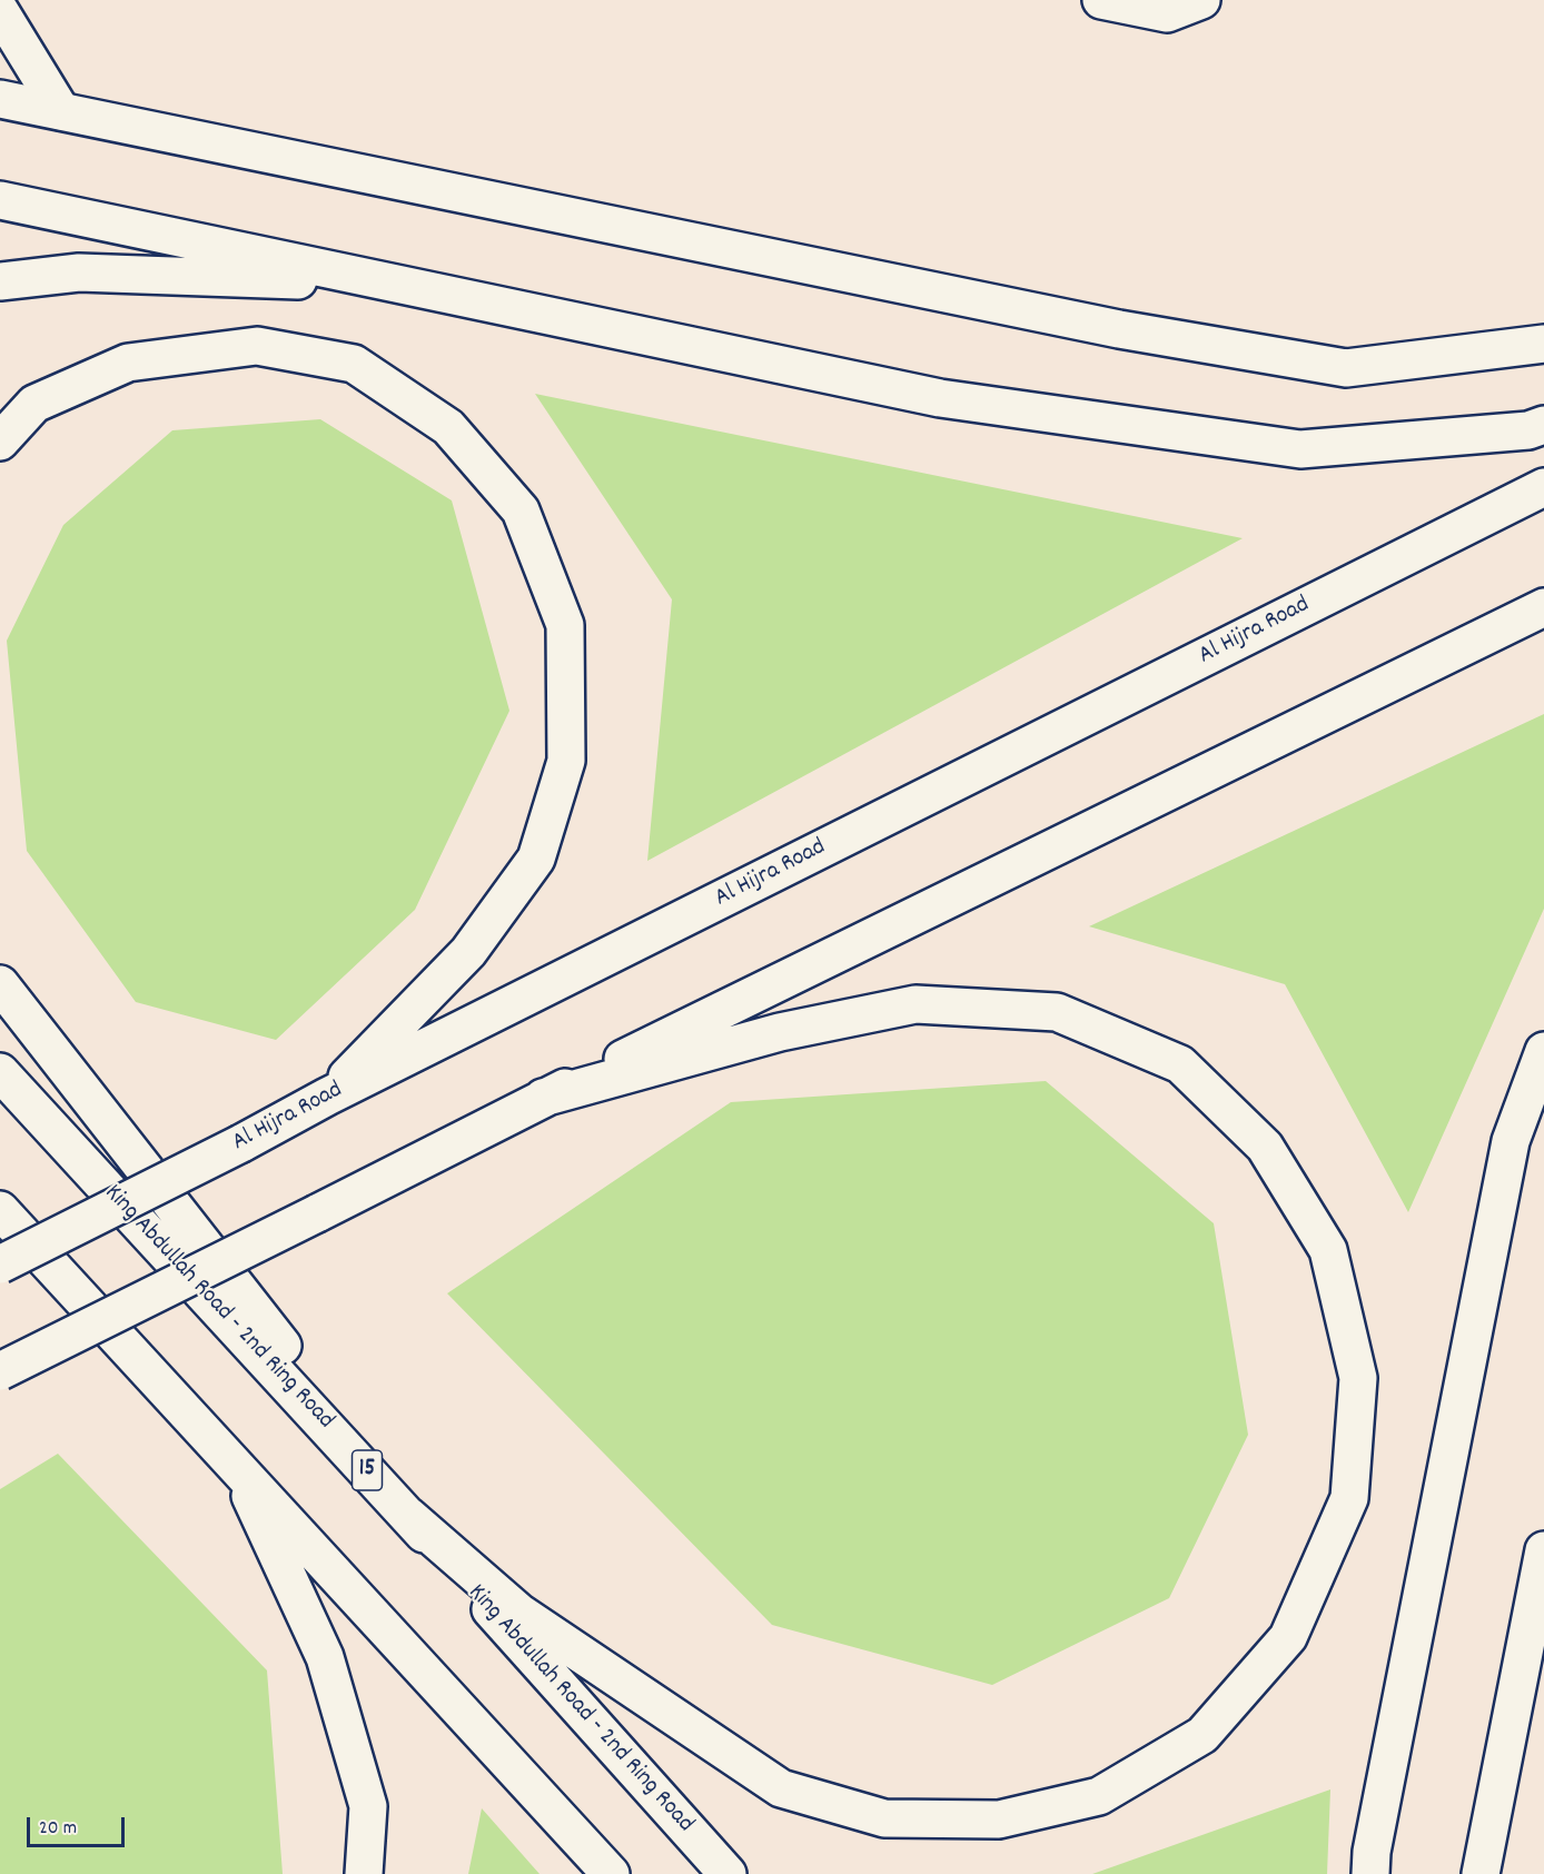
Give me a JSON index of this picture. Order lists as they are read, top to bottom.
{
  "streets": {
    "main road": ["Al Hijra Road", "King Abdullah Road - 2nd Ring Road", "15"]
  },
  "scale_bar": "20 m"
}
